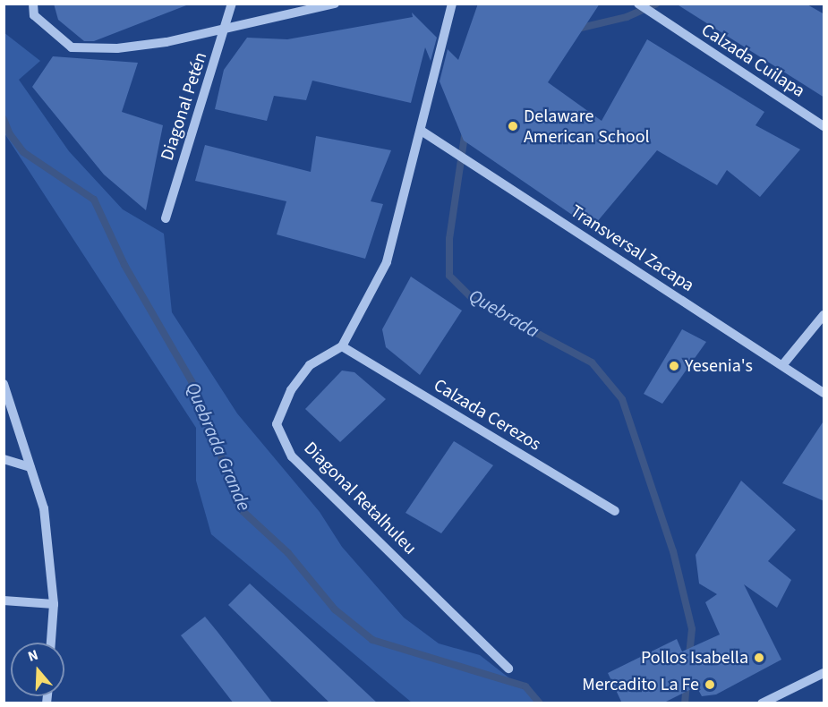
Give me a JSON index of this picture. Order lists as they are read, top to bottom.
{
  "streets": {
    "street": [
      "Calzada Cuilapa",
      "Diagonal Petén",
      "Transversal Zacapa",
      "Calzada Cerezos",
      "Diagonal Retalhuleu"
    ]
  },
  "crossings": [
    ["Calzada Cerezos", "Diagonal Retalhuleu"]
  ],
  "water": ["Quebrada", "Quebrada Grande"],
  "places": [
    "Delaware American School",
    "Yesenia's",
    "Pollos Isabella",
    "Mercadito La Fe"
  ],
  "north": "top"
}
